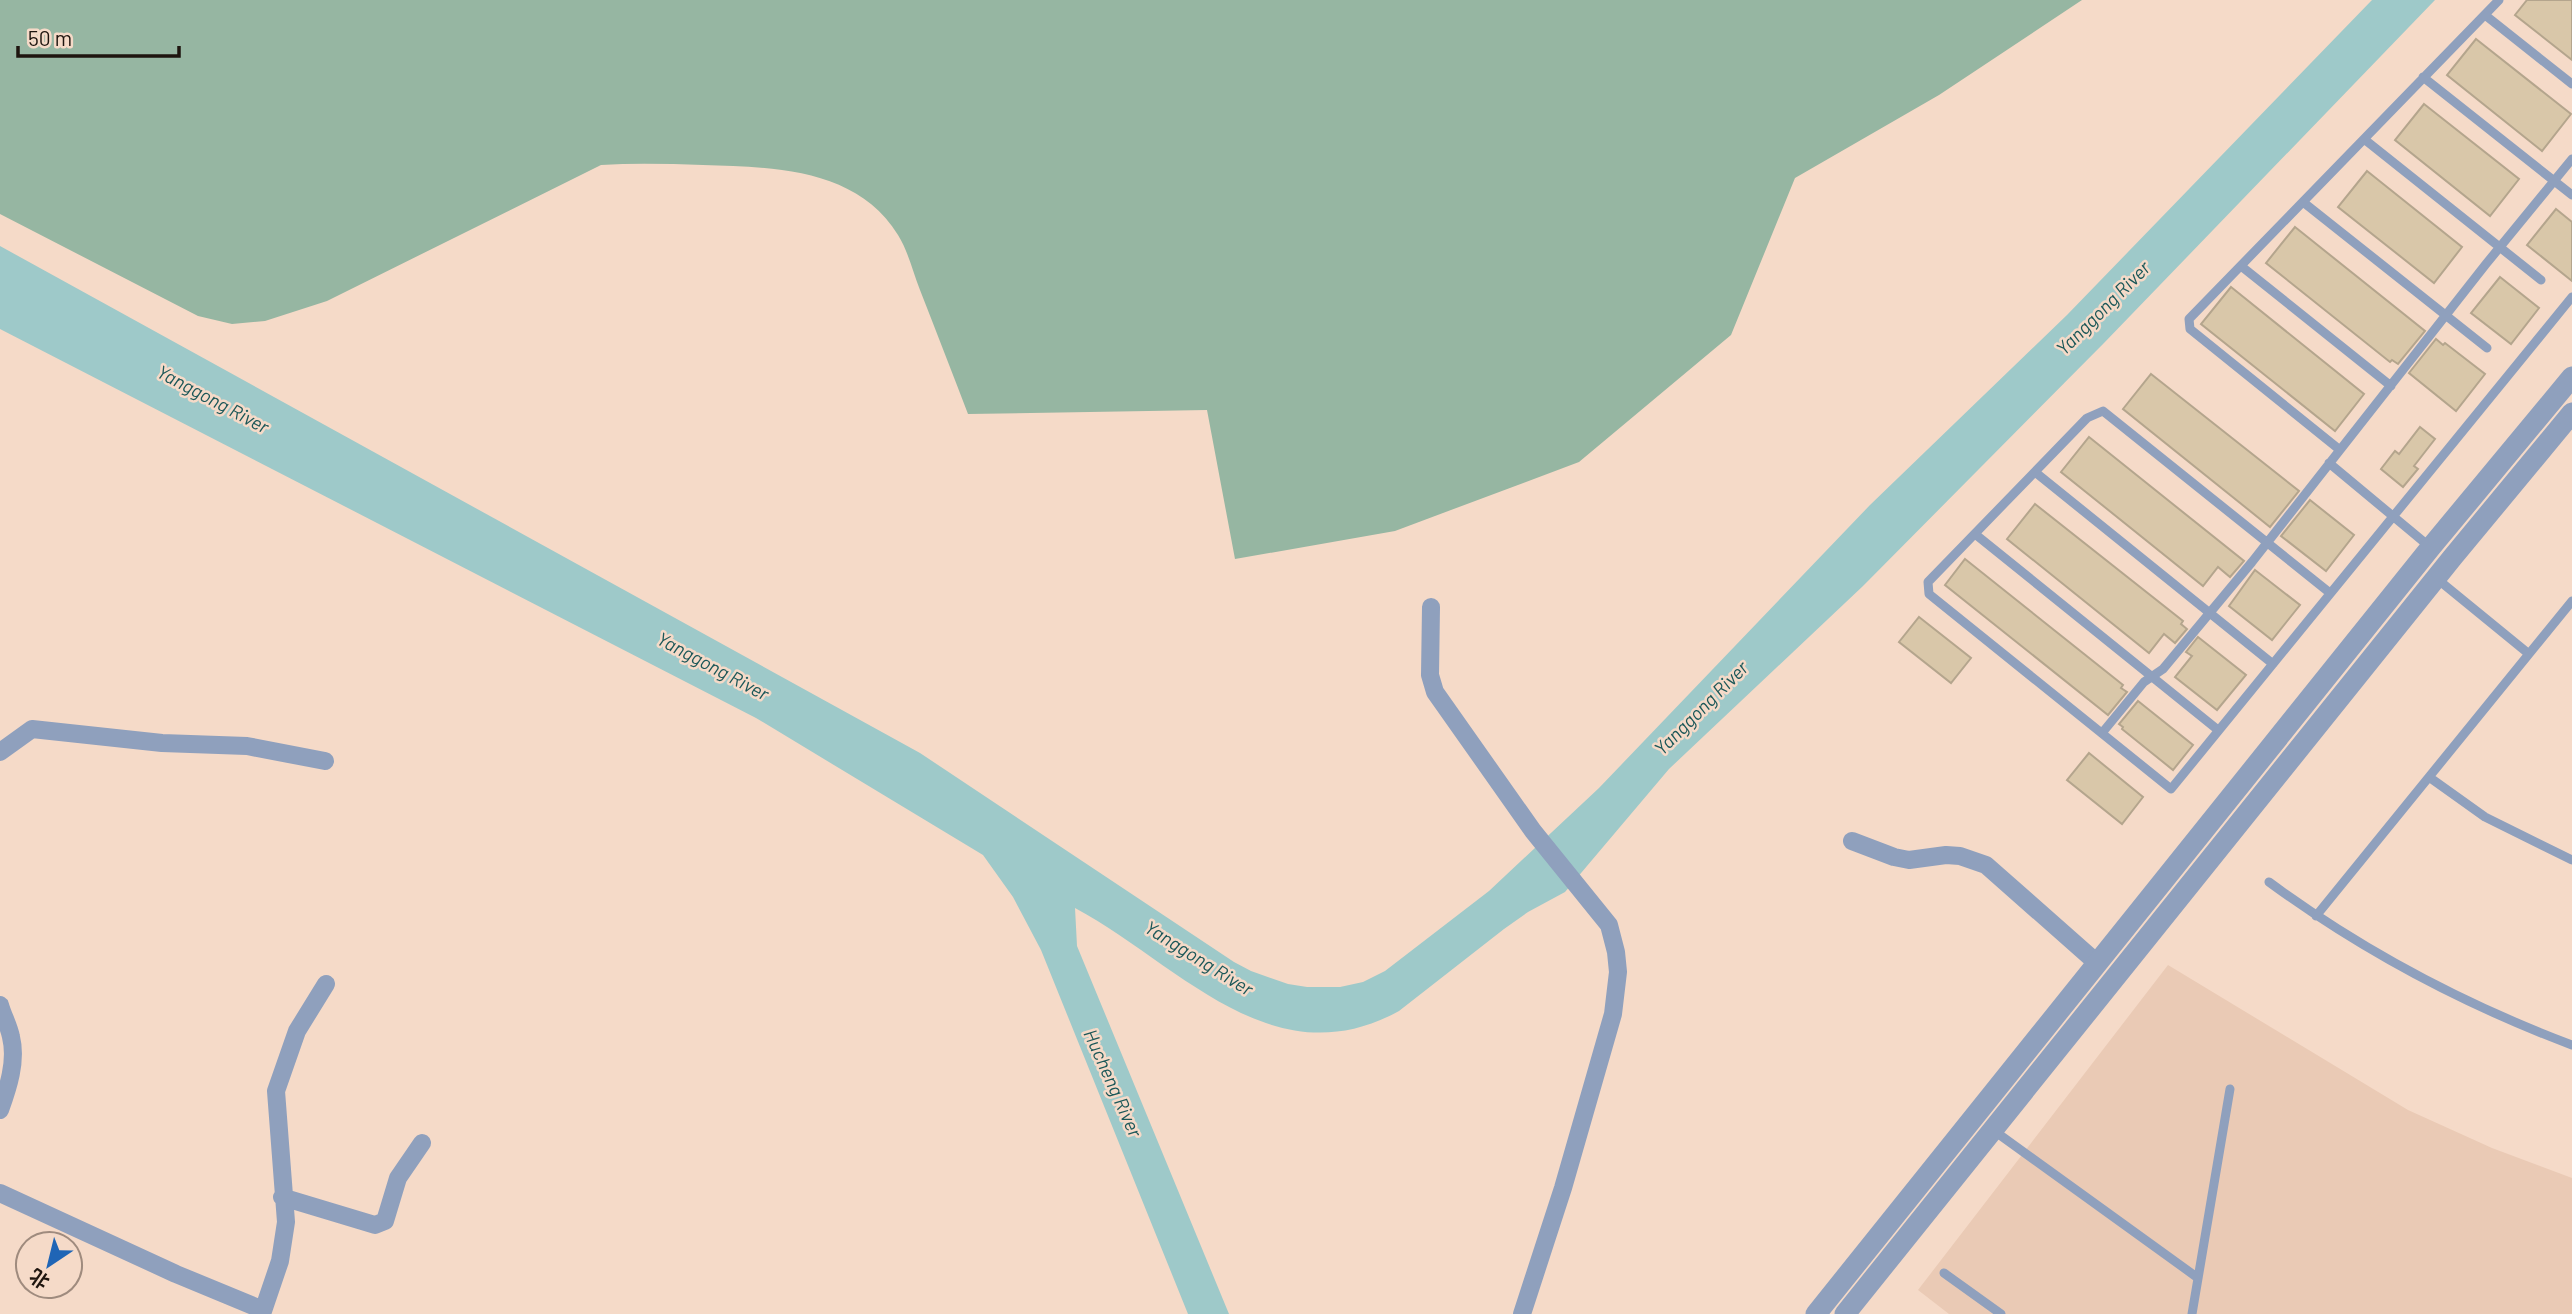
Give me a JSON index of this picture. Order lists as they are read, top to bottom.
{
  "water": ["Yanggong River", "Hucheng River"],
  "scale_bar": "50 m",
  "north": "bottom left"
}
